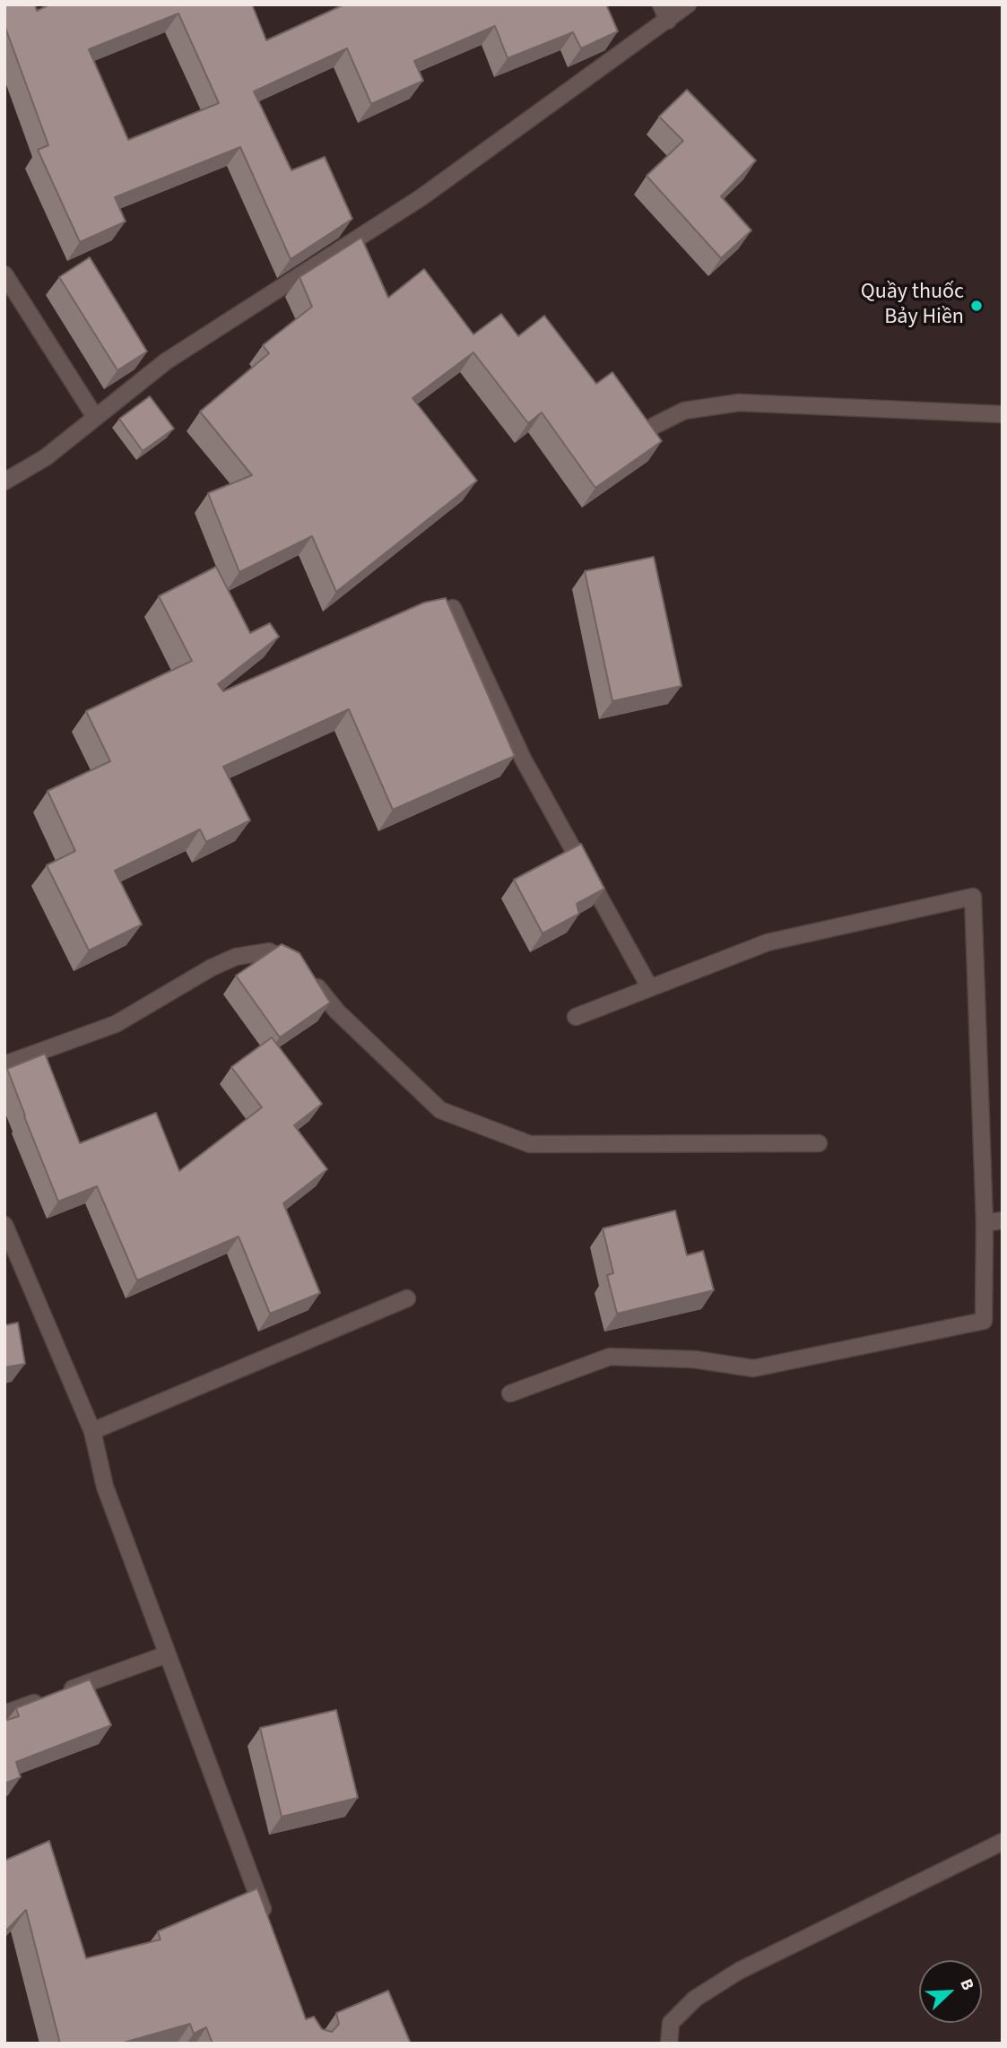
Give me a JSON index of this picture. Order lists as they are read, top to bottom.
{
  "places": ["Quầy thuốc Bảy Hiền"],
  "north": "top right"
}
